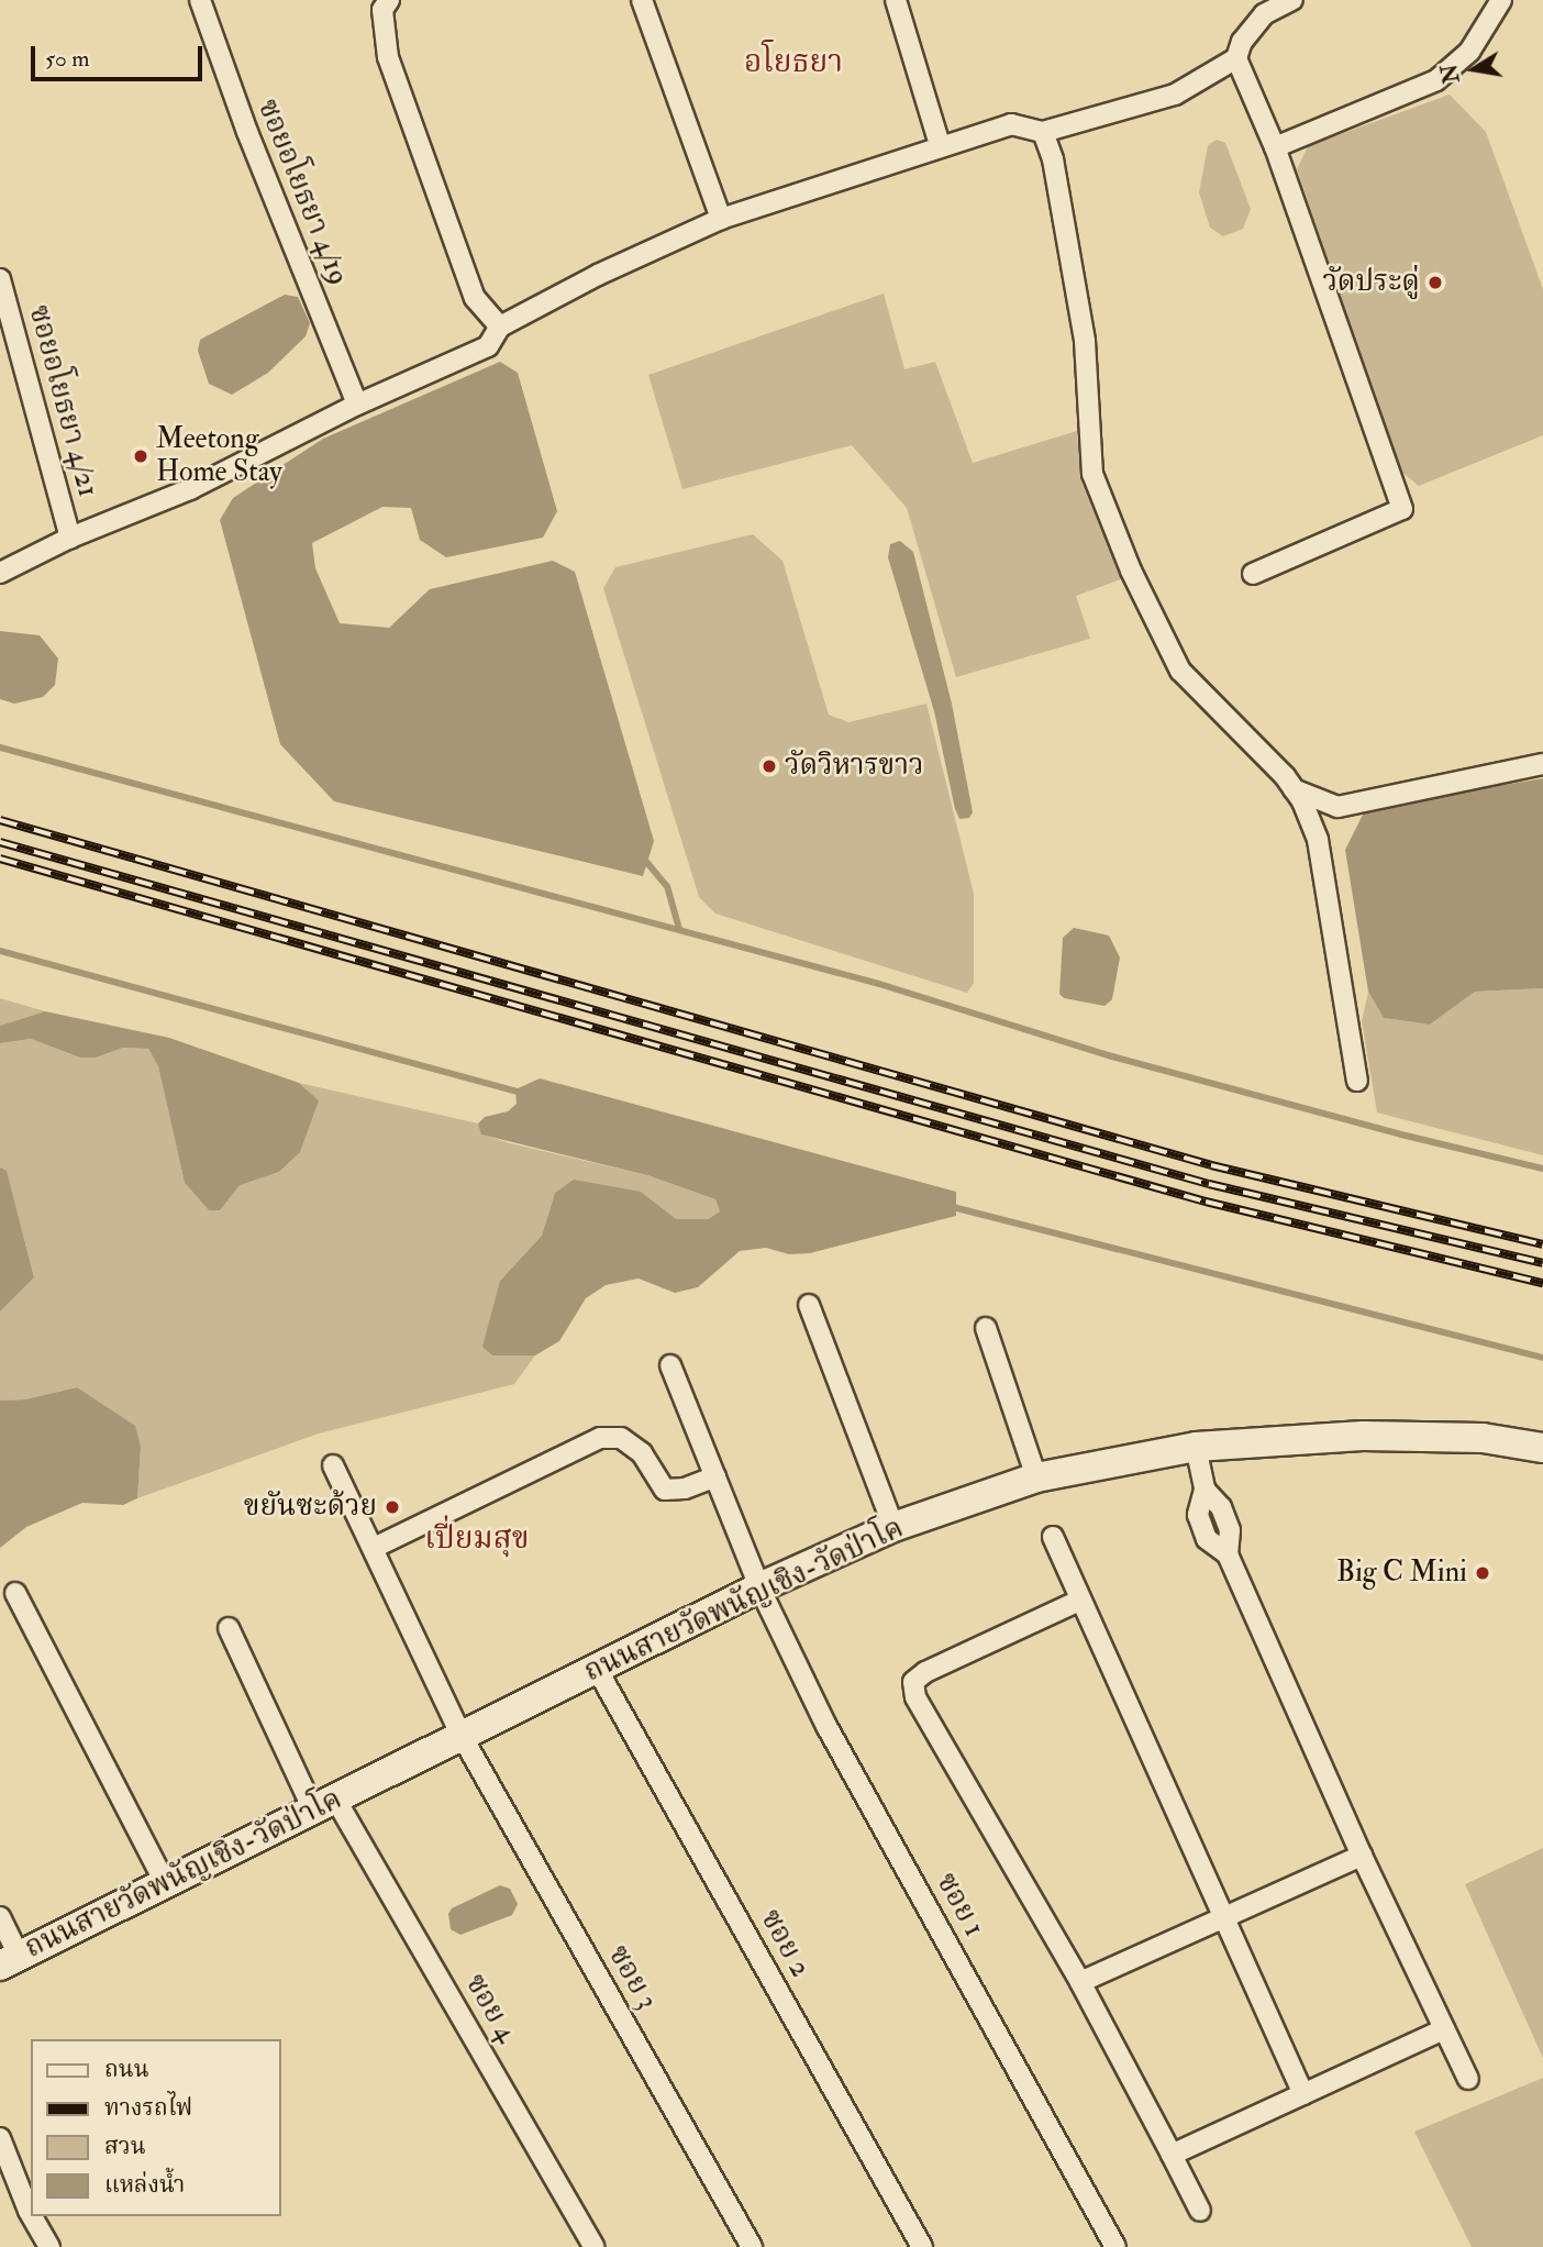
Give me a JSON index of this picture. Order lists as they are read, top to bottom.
{
  "streets": {
    "main road": ["ถนนสายวัดพนัญเชิง-วัดป่าโค"],
    "street": [
      "ซอยอโยธยา 4/19",
      "ซอยอโยธยา 4/21",
      "ซอย 1",
      "ซอย 2",
      "ซอย 3",
      "ซอย 4"
    ]
  },
  "crossings": [
    ["ถนนสายวัดพนัญเชิง-วัดป่าโค", "ซอย 1"],
    ["ถนนสายวัดพนัญเชิง-วัดป่าโค", "ซอย 2"],
    ["ถนนสายวัดพนัญเชิง-วัดป่าโค", "ซอย 3"],
    ["ถนนสายวัดพนัญเชิง-วัดป่าโค", "ซอย 4"]
  ],
  "districts": ["อโยธยา", "เปี่ยมสุข"],
  "places": [
    "วัดประดู่",
    "Meetong Home Stay",
    "วัดวิหารขาว",
    "ขยันซะด้วย",
    "Big C Mini"
  ],
  "legend": [
    "ถนน",
    "ทางรถไฟ",
    "สวน",
    "แหล่งน้ำ"
  ],
  "scale_bar": "50 m",
  "north": "left"
}
